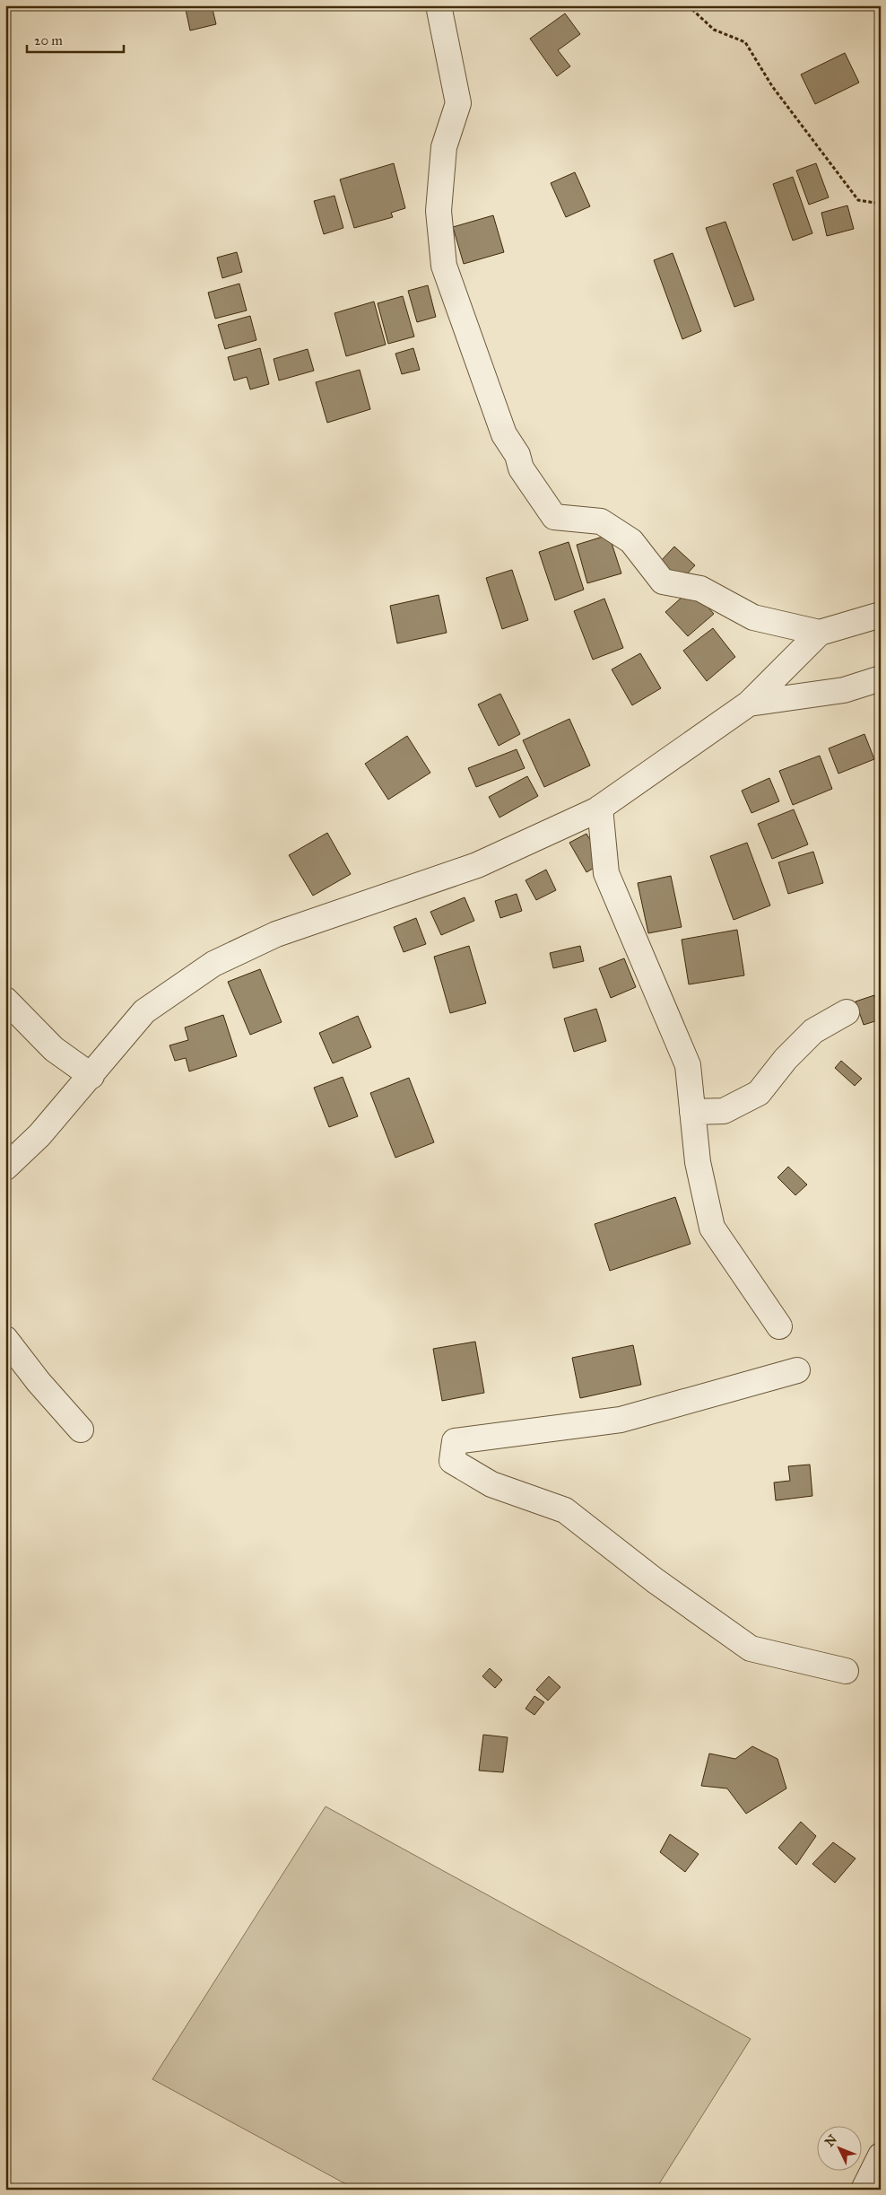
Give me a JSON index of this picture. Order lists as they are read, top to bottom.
{
  "scale_bar": "20 m",
  "north": "top left"
}
